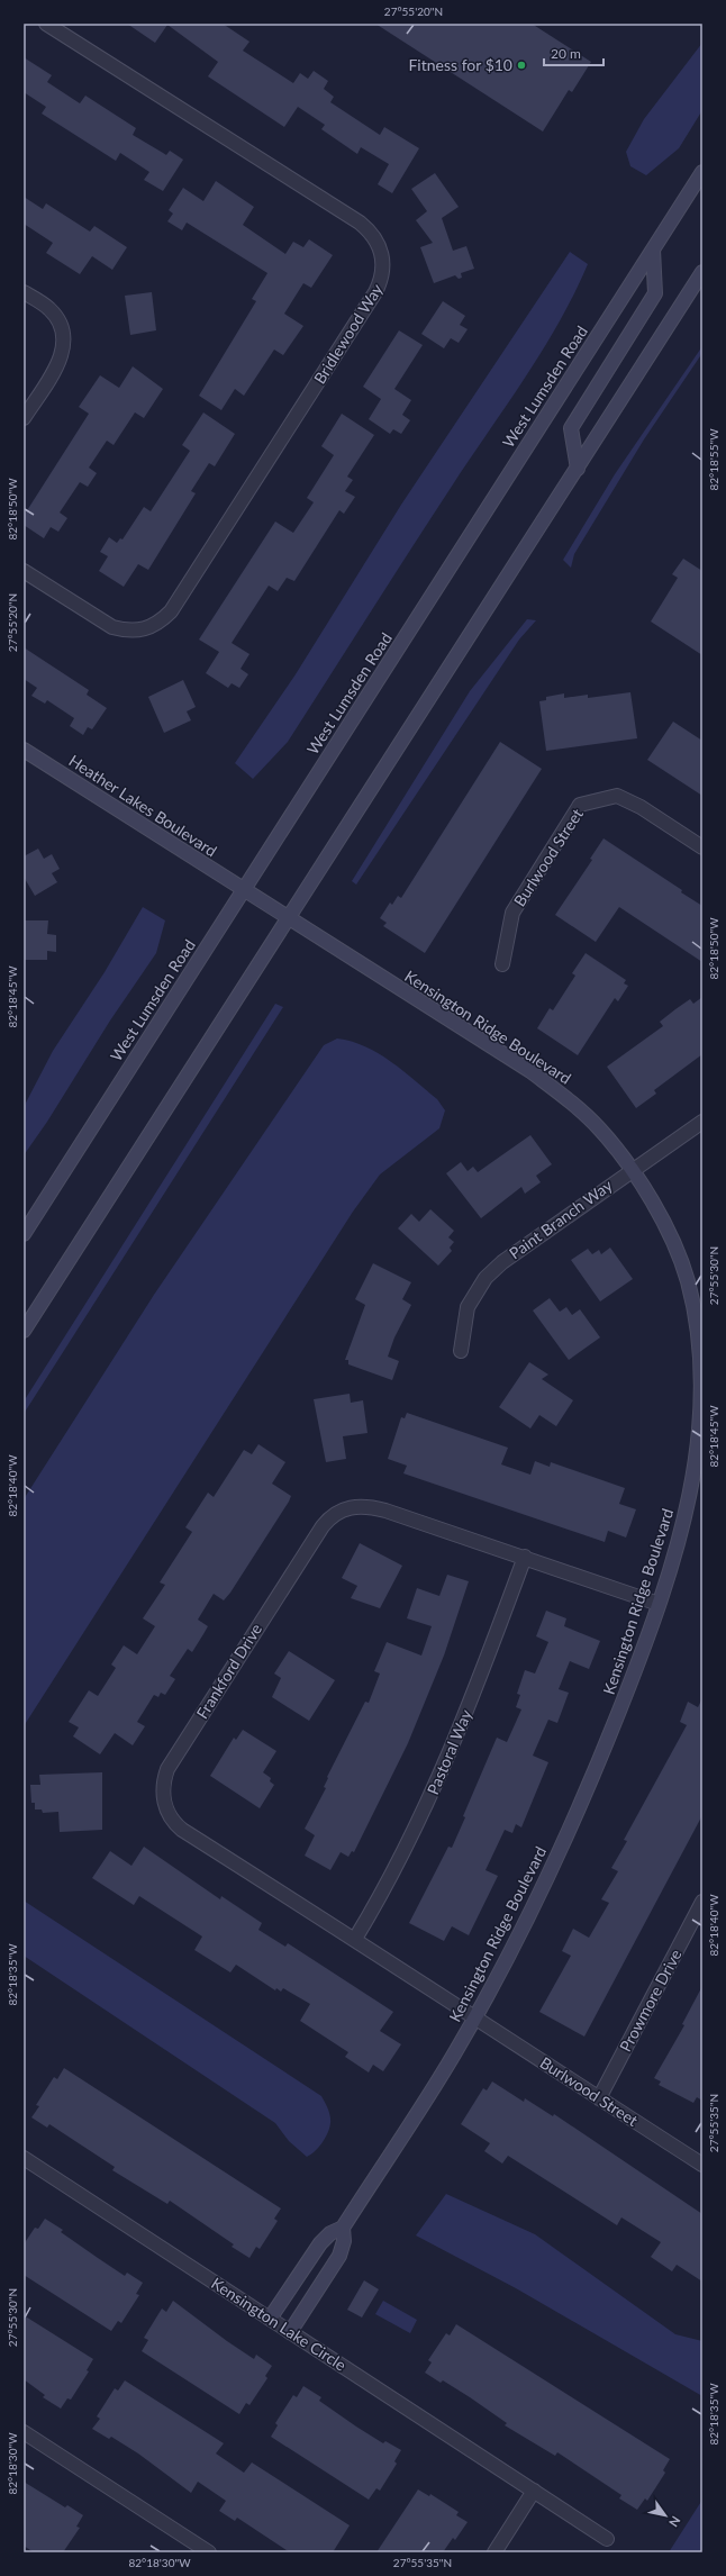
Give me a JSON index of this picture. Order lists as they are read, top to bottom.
{
  "streets": {
    "main road": ["West Lumsden Road", "Heather Lakes Boulevard", "Kensington Ridge Boulevard"],
    "street": [
      "Bridlewood Way",
      "Burlwood Street",
      "Paint Branch Way",
      "Frankford Drive",
      "Pastoral Way",
      "Prowmore Drive",
      "Kensington Lake Circle"
    ]
  },
  "crossings": [
    ["West Lumsden Road", "Heather Lakes Boulevard"],
    ["West Lumsden Road", "Kensington Ridge Boulevard"],
    ["Heather Lakes Boulevard", "Kensington Ridge Boulevard"],
    ["Burlwood Street", "Kensington Ridge Boulevard"],
    ["Burlwood Street", "Frankford Drive"],
    ["Burlwood Street", "Prowmore Drive"],
    ["Kensington Ridge Boulevard", "Paint Branch Way"],
    ["Kensington Ridge Boulevard", "Frankford Drive"],
    ["Kensington Ridge Boulevard", "Kensington Lake Circle"],
    ["Frankford Drive", "Pastoral Way"]
  ],
  "places": ["Fitness for $10"],
  "scale_bar": "20 m",
  "north": "bottom right",
  "coordinates": [
    "27°55'20\"N",
    "82°18'55\"W",
    "82°18'50\"W",
    "82°18'45\"W",
    "27°55'30\"N",
    "82°18'40\"W",
    "82°18'35\"W",
    "27°55'35\"N",
    "82°18'30\"W"
  ]
}
